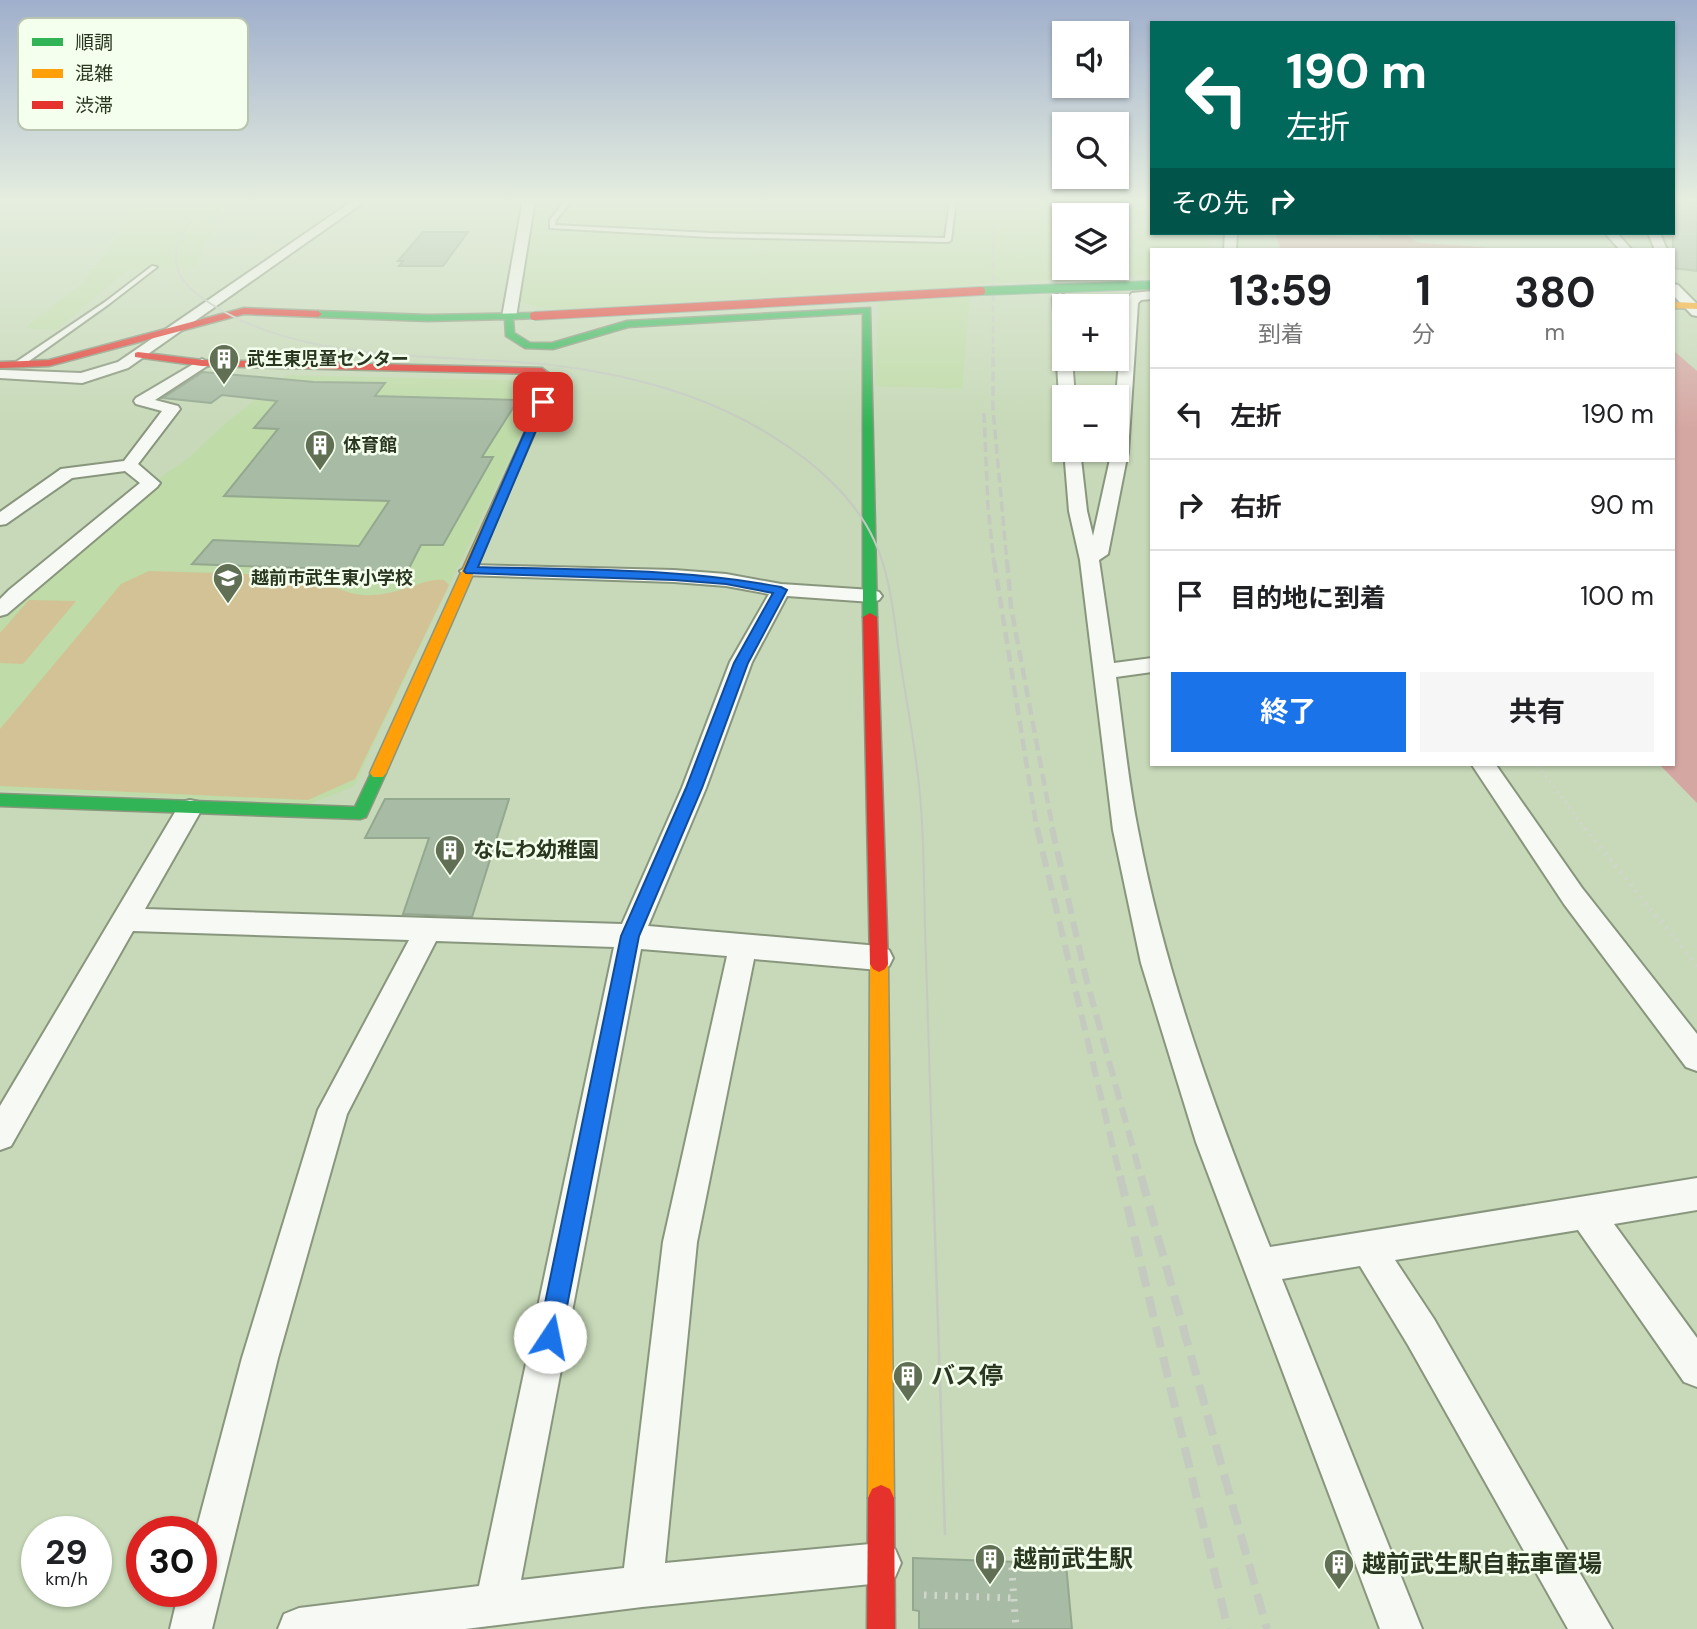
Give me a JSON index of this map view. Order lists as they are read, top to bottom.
{
  "places": {
    "building": [
      "武生東児童センター",
      "体育館",
      "なにわ幼稚園",
      "バス停",
      "越前武生駅",
      "越前武生駅自転車置場"
    ],
    "school or university": ["越前市武生東小学校"]
  },
  "legend": ["順調", "混雑", "渋滞"],
  "page": {
    "map_buttons": ["+", "−"],
    "turn": ["190 m", "左折"],
    "then": "その先",
    "eta": [
      "13:59",
      "到着",
      "1",
      "分",
      "380",
      "m"
    ],
    "list": [
      {
        "name": "左折",
        "value": "190 m"
      },
      {
        "name": "右折",
        "value": "90 m"
      },
      {
        "name": "目的地に到着",
        "value": "100 m"
      }
    ],
    "buttons": ["終了", "共有"],
    "speed": "29 km/h",
    "limit": "30"
  }
}
